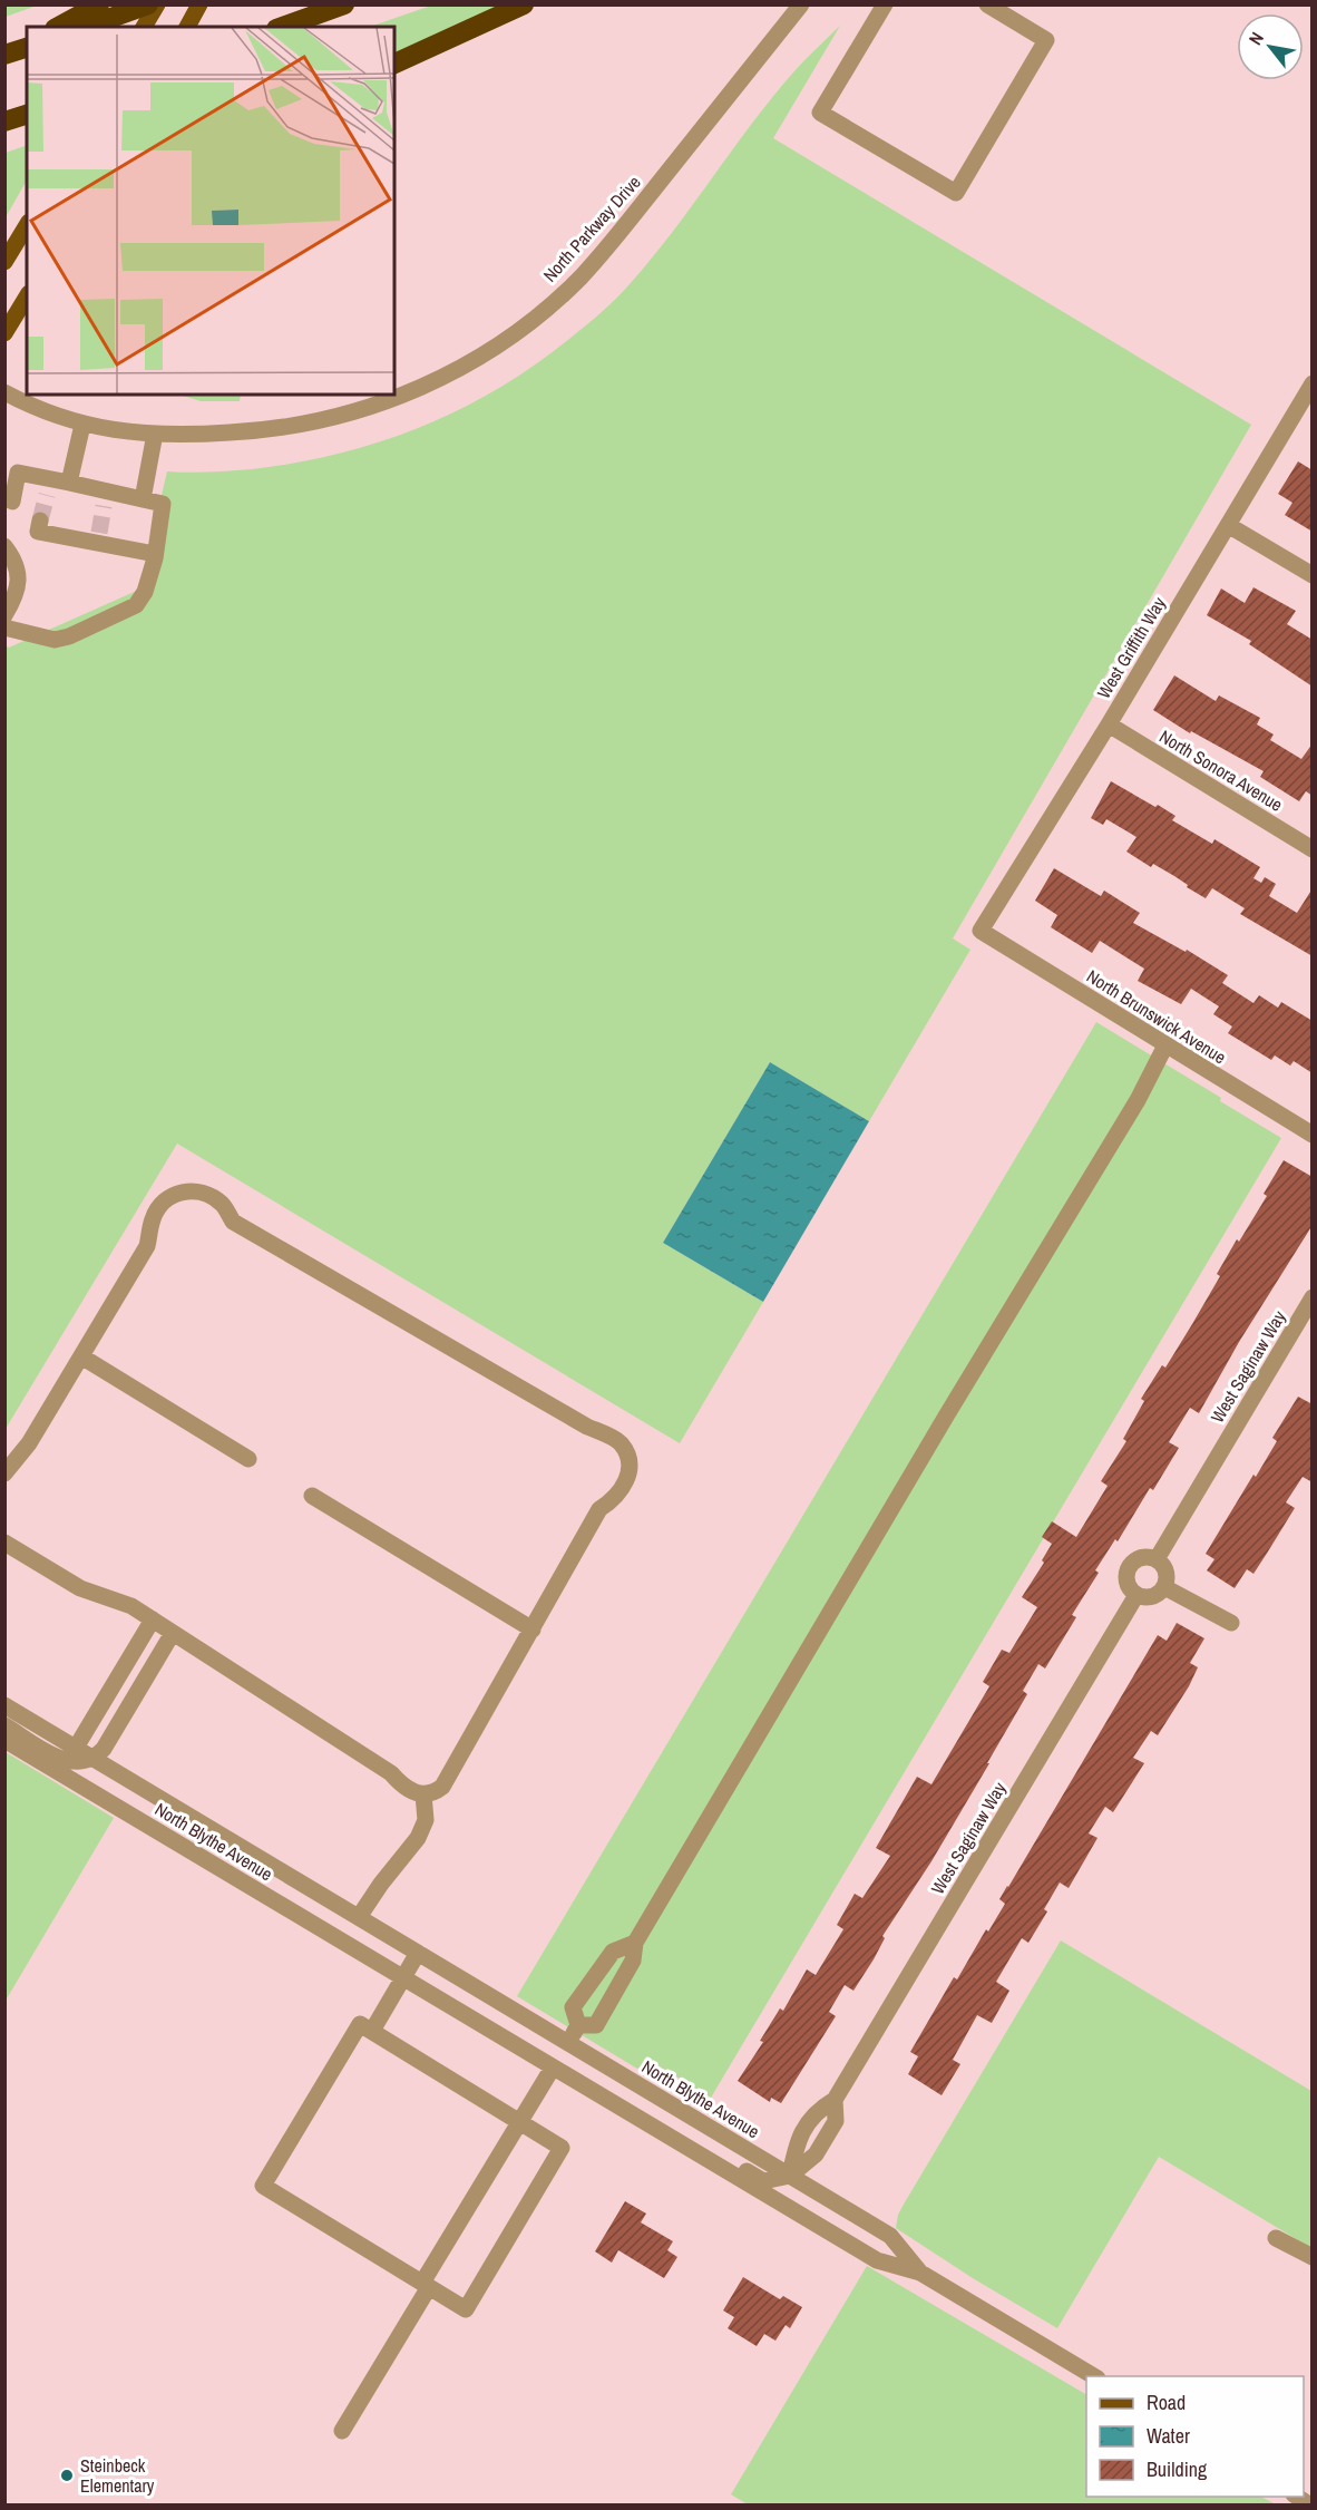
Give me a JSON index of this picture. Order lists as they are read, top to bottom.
{
  "streets": {
    "street": [
      "North Parkway Drive",
      "West Griffith Way",
      "North Sonora Avenue",
      "North Brunswick Avenue",
      "West Saginaw Way",
      "North Blythe Avenue"
    ]
  },
  "crossings": [
    ["West Griffith Way", "North Sonora Avenue"],
    ["West Griffith Way", "North Brunswick Avenue"],
    ["West Saginaw Way", "North Blythe Avenue"]
  ],
  "places": ["Steinbeck Elementary"],
  "legend": ["Road", "Water", "Building"],
  "north": "top left"
}
